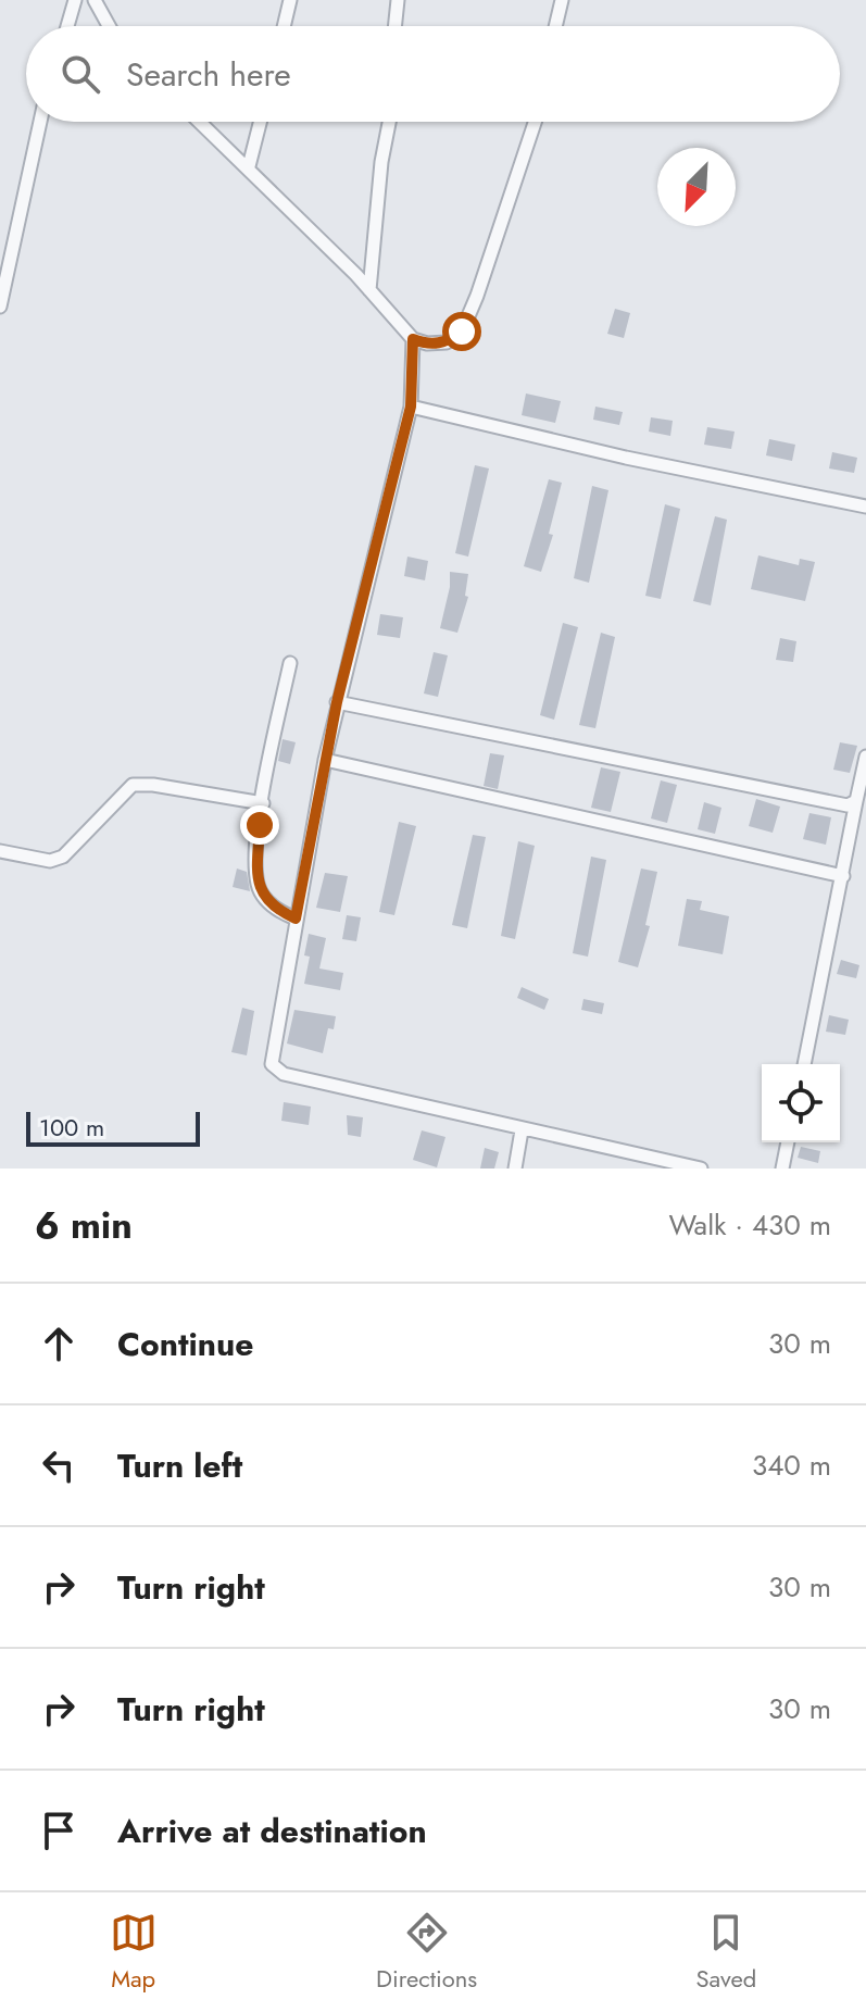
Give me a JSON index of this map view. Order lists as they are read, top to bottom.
{
  "scale_bar": "100 m",
  "north": "bottom left",
  "page": {
    "search": "Search here",
    "scale": "100 m",
    "heading": ["6 min", "Walk · 430 m"],
    "list": [
      ["Continue", "30 m"],
      ["Turn left", "340 m"],
      ["Turn right", "30 m"],
      ["Turn right", "30 m"],
      "Arrive at destination"
    ],
    "nav": ["Map", "Directions", "Saved"]
  }
}
